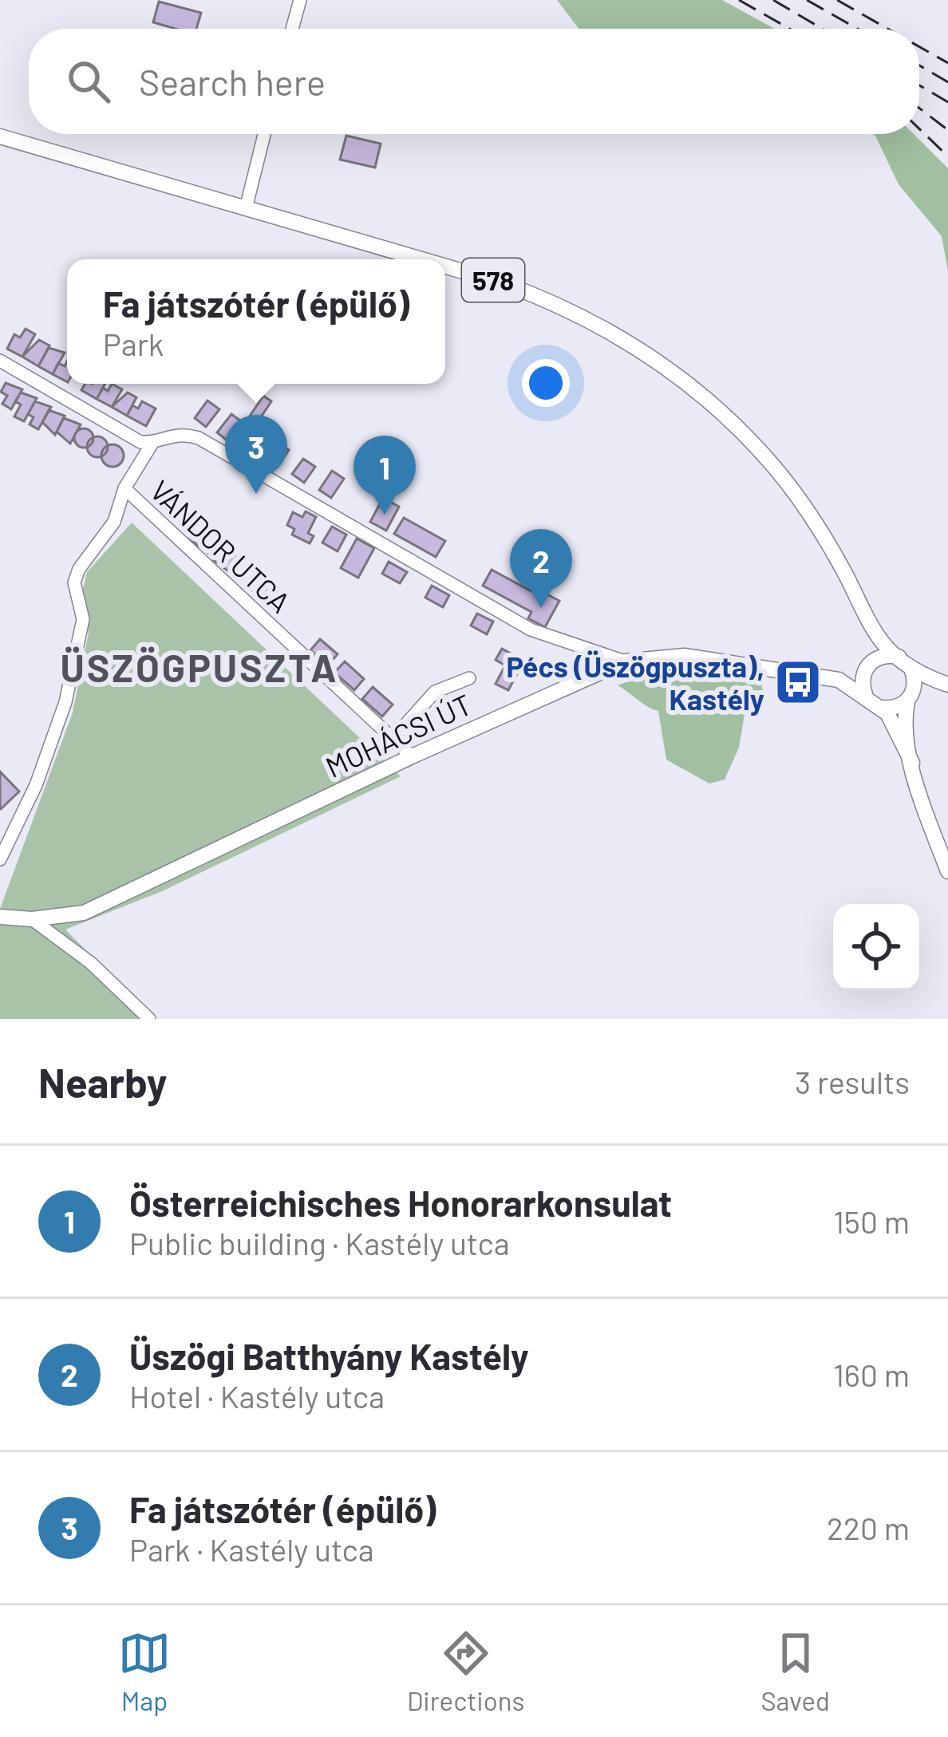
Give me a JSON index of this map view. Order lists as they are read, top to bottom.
{
  "streets": {
    "main road": ["578", "MOHÁCSI ÚT"],
    "street": ["VÁNDOR UTCA"]
  },
  "crossings": [
    ["VÁNDOR UTCA", "MOHÁCSI ÚT"]
  ],
  "districts": ["ÜSZÖGPUSZTA"],
  "places": {
    "bus stop": ["Pécs (Üszögpuszta), Kastély"]
  },
  "page": {
    "search": "Search here",
    "popup": ["Fa játszótér (épülő)", "Park"],
    "pins": ["3", "1", "2"],
    "heading": ["Nearby", "3 results"],
    "list": [
      {
        "mark": "1",
        "name": "Österreichisches Honorarkonsulat",
        "note": "Public building · Kastély utca",
        "value": "150 m"
      },
      {
        "mark": "2",
        "name": "Üszögi Batthyány Kastély",
        "note": "Hotel · Kastély utca",
        "value": "160 m"
      },
      {
        "mark": "3",
        "name": "Fa játszótér (épülő)",
        "note": "Park · Kastély utca",
        "value": "220 m"
      }
    ],
    "nav": ["Map", "Directions", "Saved"]
  }
}
